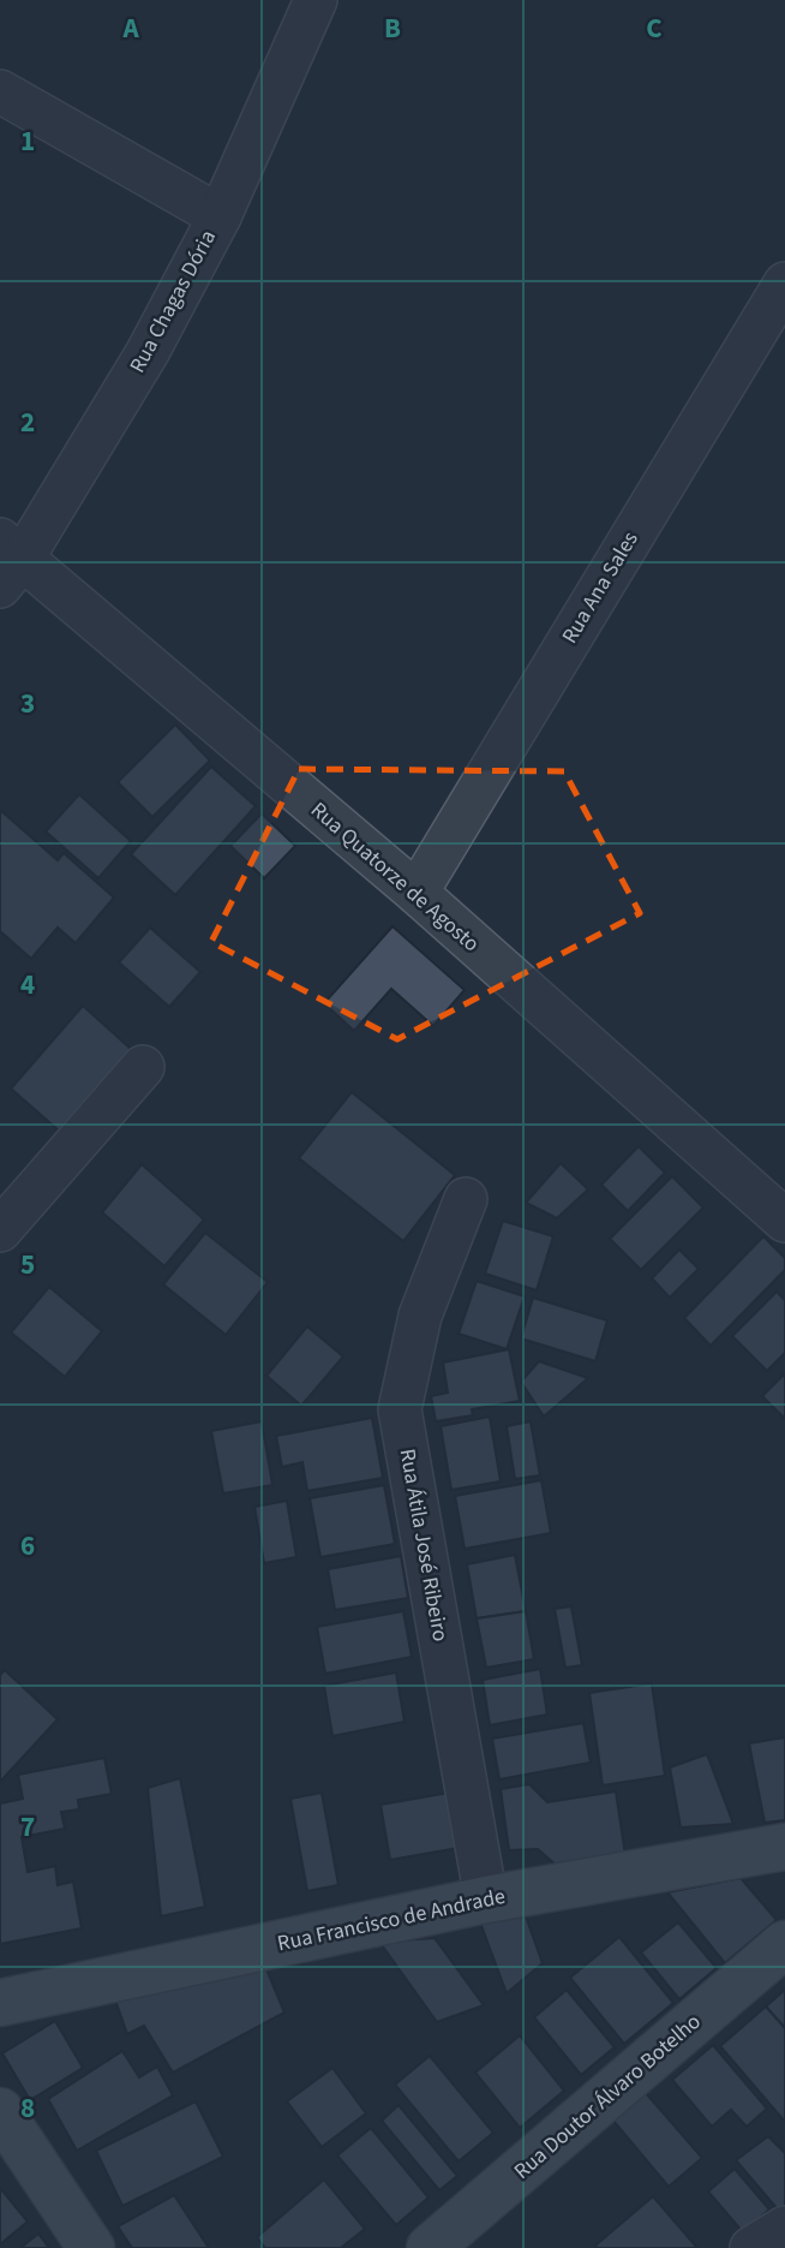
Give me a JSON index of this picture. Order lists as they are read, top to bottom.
{
  "streets": {
    "main road": ["Rua Francisco de Andrade", "Rua Doutor Álvaro Botelho"],
    "street": [
      "Rua Chagas Dória",
      "Rua Ana Sales",
      "Rua Quatorze de Agosto",
      "Rua Átila José Ribeiro"
    ]
  },
  "crossings": [
    ["Rua Chagas Dória", "Rua Quatorze de Agosto"],
    ["Rua Ana Sales", "Rua Quatorze de Agosto"],
    ["Rua Átila José Ribeiro", "Rua Francisco de Andrade"]
  ],
  "grid": {
    "columns": ["A", "B", "C"],
    "rows": [
      "1",
      "2",
      "3",
      "4",
      "5",
      "6",
      "7",
      "8"
    ]
  }
}
